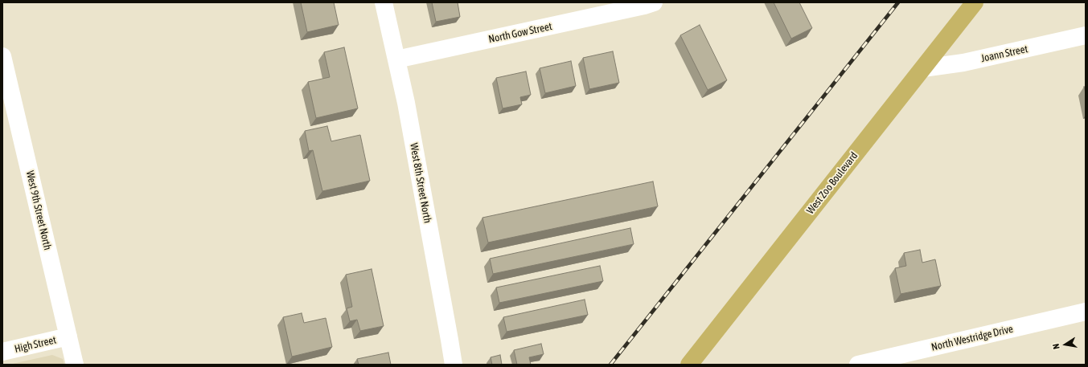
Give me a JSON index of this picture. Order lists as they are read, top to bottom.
{
  "streets": {
    "main road": ["West Zoo Boulevard"],
    "street": [
      "North Gow Street",
      "Joann Street",
      "West 8th Street North",
      "West 9th Street North",
      "North Westridge Drive",
      "High Street"
    ]
  },
  "crossings": [
    ["North Gow Street", "West 8th Street North"],
    ["Joann Street", "West Zoo Boulevard"],
    ["West 9th Street North", "High Street"]
  ],
  "north": "left"
}
